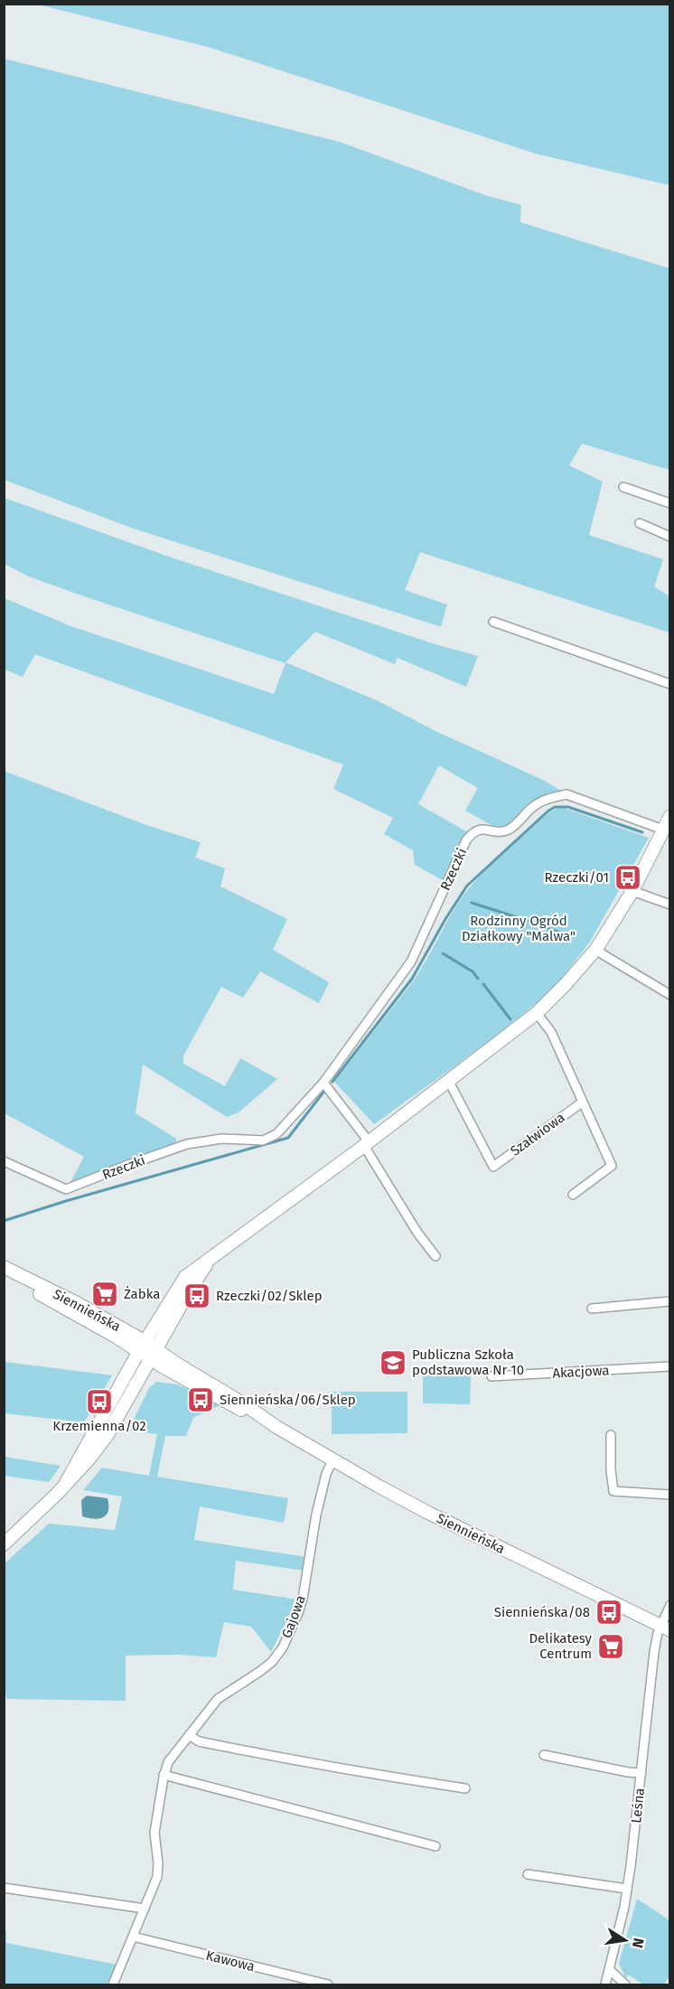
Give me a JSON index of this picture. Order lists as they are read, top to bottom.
{
  "streets": {
    "main road": ["Rzeczki", "Siennieńska"],
    "street": [
      "Szałwiowa",
      "Akacjowa",
      "Gajowa",
      "Leśna",
      "Kawowa"
    ]
  },
  "crossings": [
    ["Rzeczki", "Szałwiowa"],
    ["Rzeczki", "Siennieńska"],
    ["Siennieńska", "Gajowa"],
    ["Siennieńska", "Leśna"],
    ["Gajowa", "Kawowa"]
  ],
  "parks": ["Rodzinny Ogród Działkowy \"Malwa\""],
  "places": {
    "bus stop": [
      "Rzeczki/01",
      "Rzeczki/02/Sklep",
      "Siennieńska/06/Sklep",
      "Krzemienna/02",
      "Siennieńska/08"
    ],
    "supermarket": ["Żabka", "Delikatesy Centrum"],
    "school or university": ["Publiczna Szkoła podstawowa Nr 10"]
  },
  "north": "right"
}
